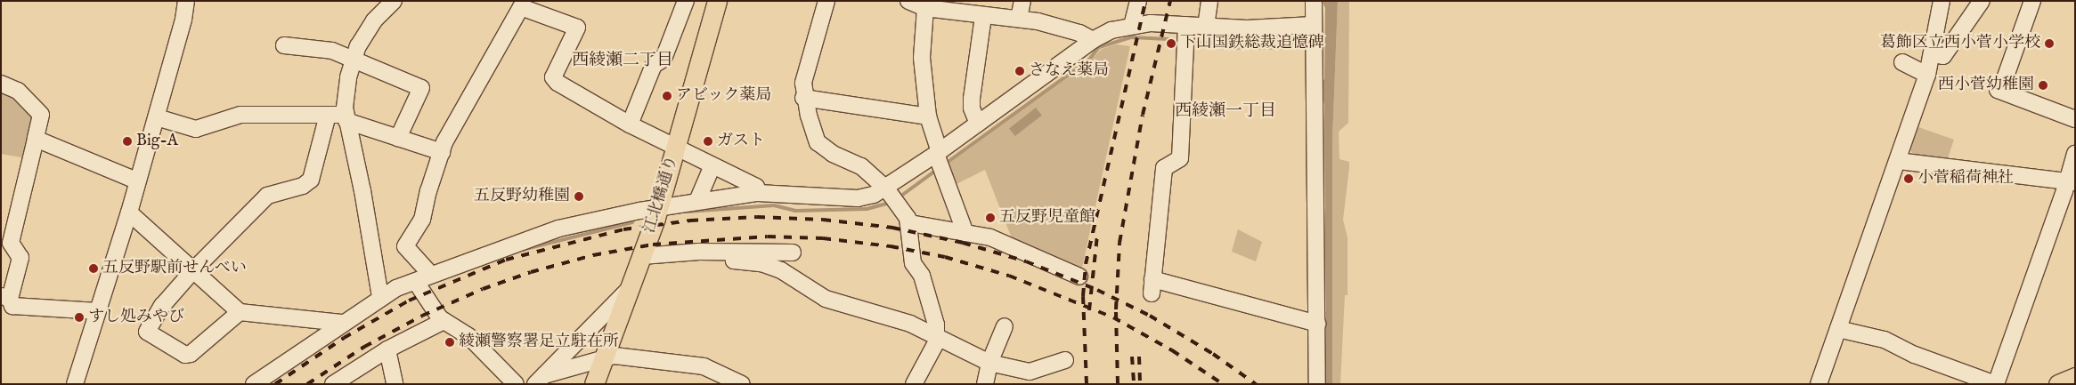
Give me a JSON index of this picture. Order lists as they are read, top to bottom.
{
  "streets": {
    "main road": ["江北橋通り"]
  },
  "districts": ["西綾瀬二丁目", "西綾瀬一丁目"],
  "places": [
    "下山国鉄総裁追憶碑",
    "葛飾区立西小菅小学校",
    "さなえ薬局",
    "西小菅幼稚園",
    "アビック薬局",
    "Big-A",
    "ガスト",
    "小菅稲荷神社",
    "五反野幼稚園",
    "五反野児童館",
    "五反野駅前せんべい",
    "すし処みやび",
    "綾瀬警察署足立駐在所"
  ]
}
